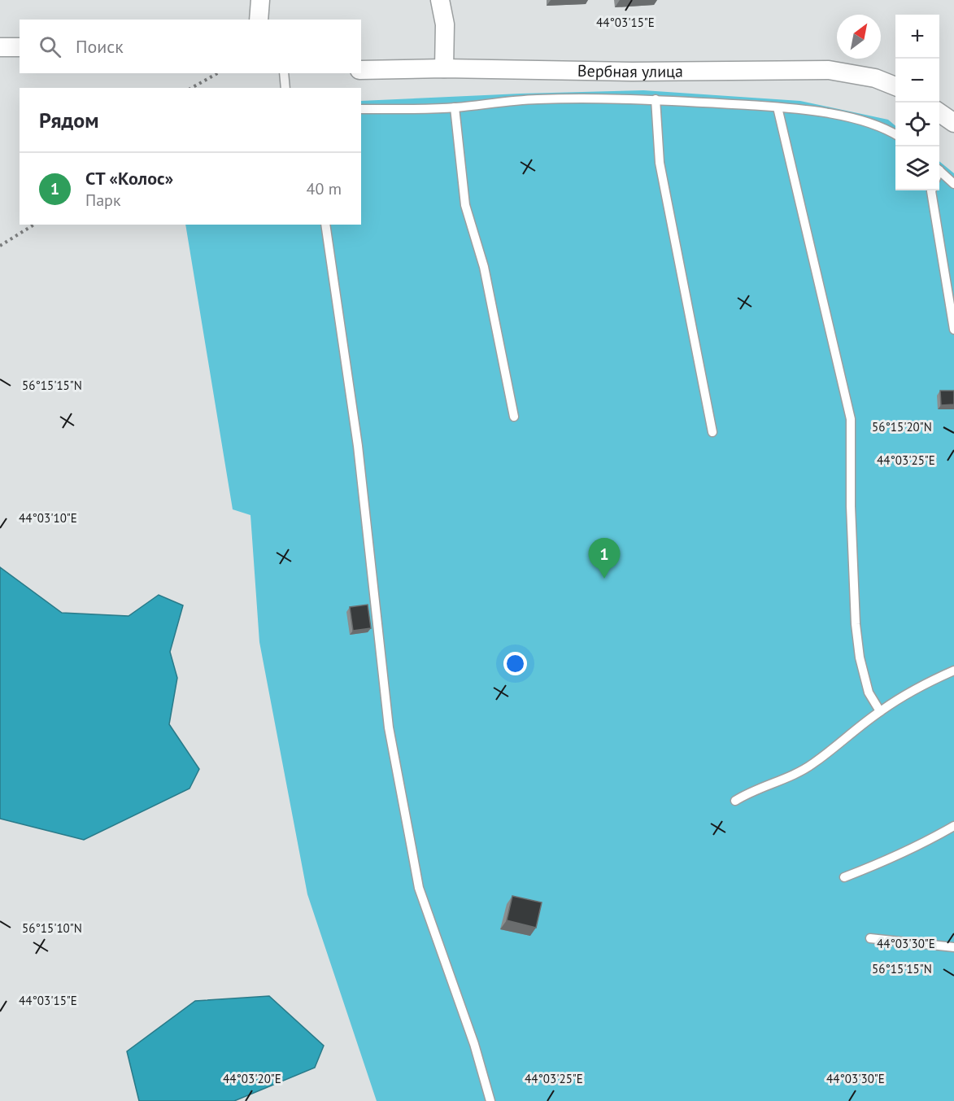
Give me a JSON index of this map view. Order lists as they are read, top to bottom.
{
  "streets": {
    "street": ["Вербная улица"]
  },
  "north": "top right",
  "page": {
    "map_buttons": ["+", "−"],
    "search": "Поиск",
    "heading": "Рядом",
    "list": [
      {
        "mark": "1",
        "name": "СТ «Колос»",
        "note": "Парк",
        "value": "40 m"
      }
    ],
    "pins": "1"
  },
  "coordinates": [
    "44°03'15\"E",
    "56°15'15\"N",
    "56°15'20\"N",
    "44°03'25\"E",
    "44°03'10\"E",
    "56°15'10\"N",
    "44°03'30\"E",
    "44°03'20\"E"
  ]
}
